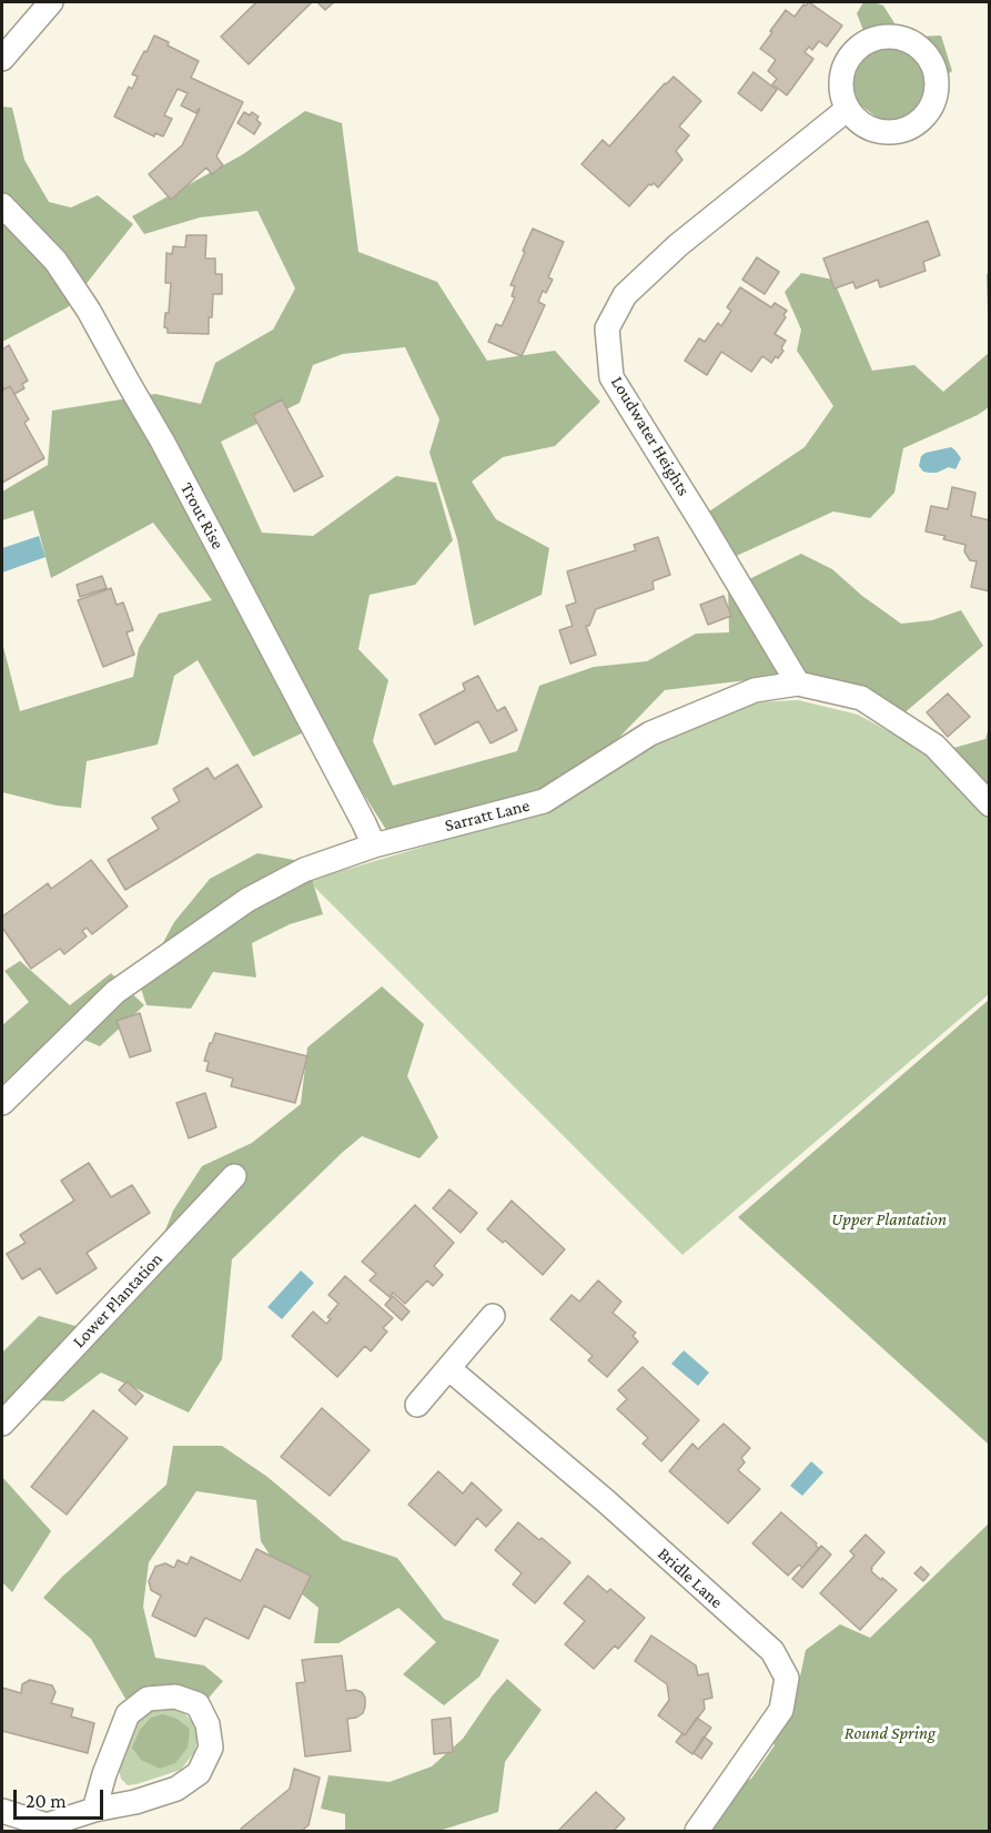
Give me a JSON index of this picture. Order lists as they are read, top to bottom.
{
  "streets": {
    "street": [
      "Loudwater Heights",
      "Trout Rise",
      "Sarratt Lane",
      "Lower Plantation",
      "Bridle Lane"
    ]
  },
  "crossings": [
    ["Loudwater Heights", "Sarratt Lane"],
    ["Trout Rise", "Sarratt Lane"]
  ],
  "parks": ["Upper Plantation", "Round Spring"],
  "scale_bar": "20 m"
}
